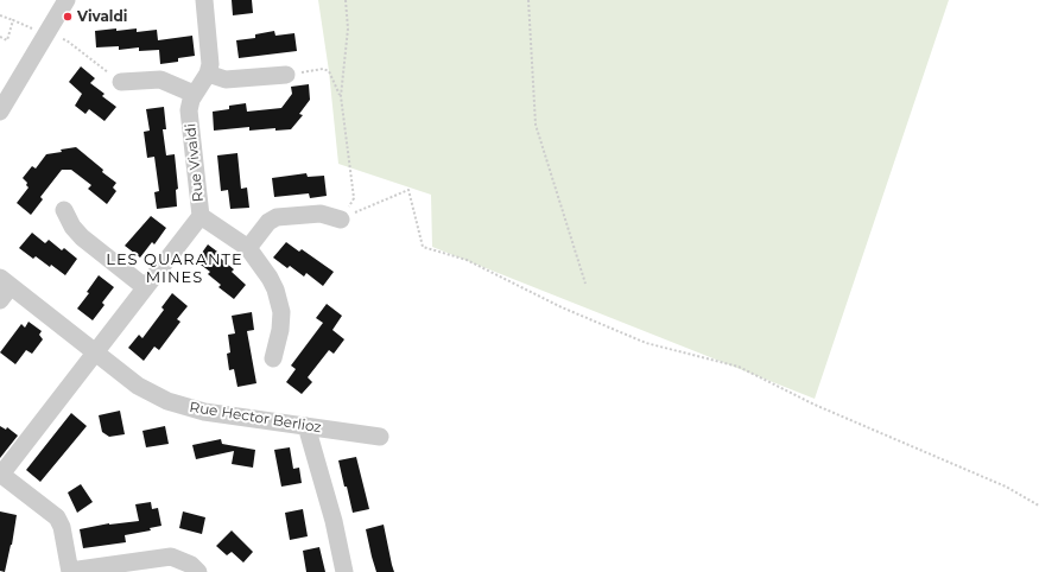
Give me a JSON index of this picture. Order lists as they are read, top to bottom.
{
  "streets": {
    "street": ["Rue Vivaldi", "Rue Hector Berlioz"]
  },
  "crossings": [
    ["Rue Vivaldi", "Rue Hector Berlioz"]
  ],
  "districts": ["LES QUARANTE MINES"],
  "places": ["Vivaldi"]
}
